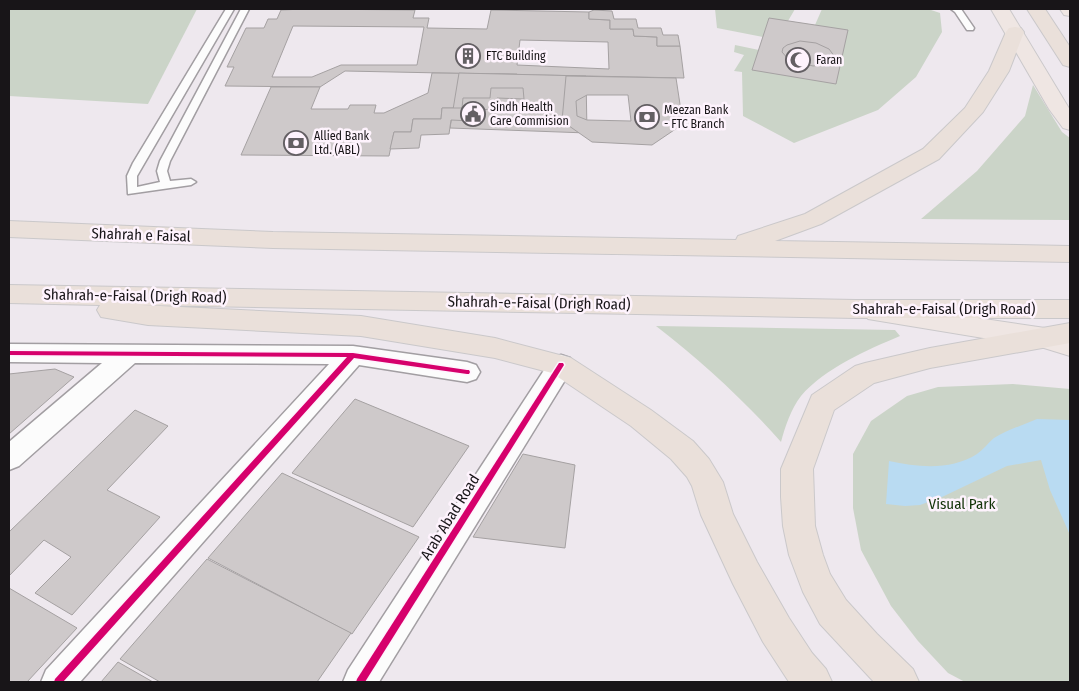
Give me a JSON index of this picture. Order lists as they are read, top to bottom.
{
  "streets": {
    "highway": ["Shahrah e Faisal", "Shahrah-e-Faisal (Drigh Road)"],
    "street": ["Arab Abad Road"]
  },
  "parks": ["Visual Park"],
  "places": {
    "building": ["FTC Building"],
    "mosque": ["Faran"],
    "public building": ["Sindh Health Care Commision"],
    "bank": ["Meezan Bank - FTC Branch", "Allied Bank Ltd. (ABL)"]
  }
}
